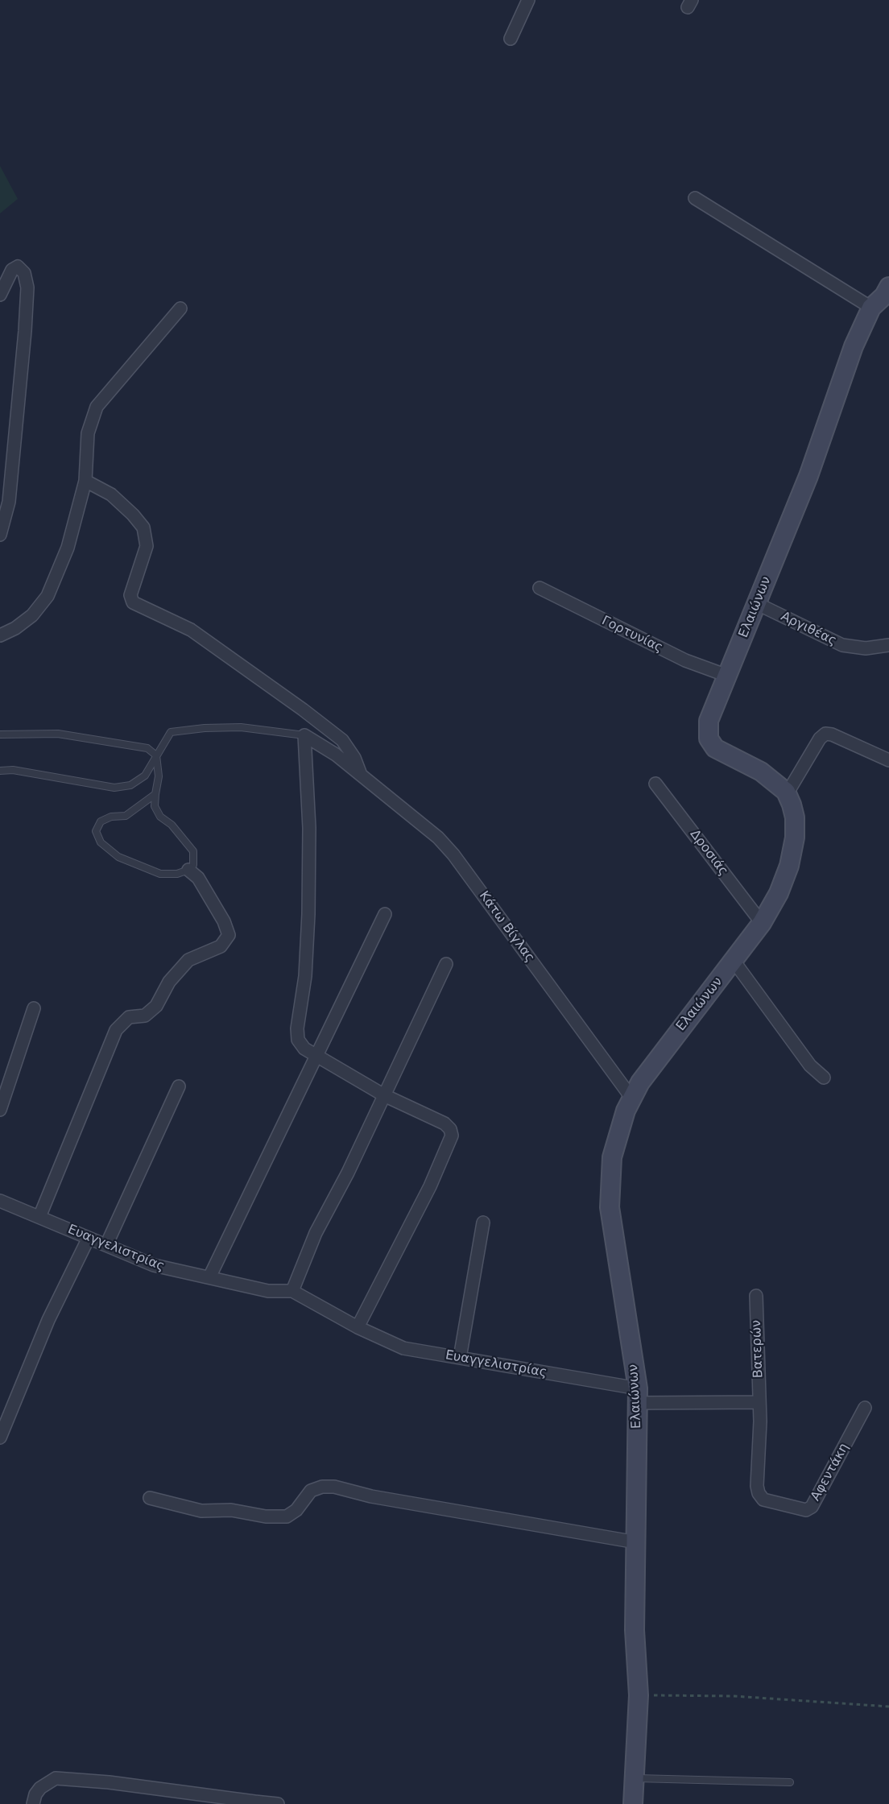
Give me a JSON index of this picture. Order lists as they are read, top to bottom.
{
  "streets": {
    "main road": ["Ελαιώνων"],
    "street": [
      "Αργιθέας",
      "Γορτυνίας",
      "Δροσιάς",
      "Κάτω Βίγλας",
      "Ευαγγελιστρίας",
      "Βατερών",
      "Αφεντάκη"
    ]
  },
  "crossings": [
    ["Ελαιώνων", "Αργιθέας"],
    ["Ελαιώνων", "Γορτυνίας"],
    ["Ελαιώνων", "Δροσιάς"],
    ["Ελαιώνων", "Κάτω Βίγλας"],
    ["Ελαιώνων", "Ευαγγελιστρίας"],
    ["Ευαγγελιστρίας", "Βατερών"],
    ["Ευαγγελιστρίας", "Αφεντάκη"],
    ["Βατερών", "Αφεντάκη"]
  ]
}
